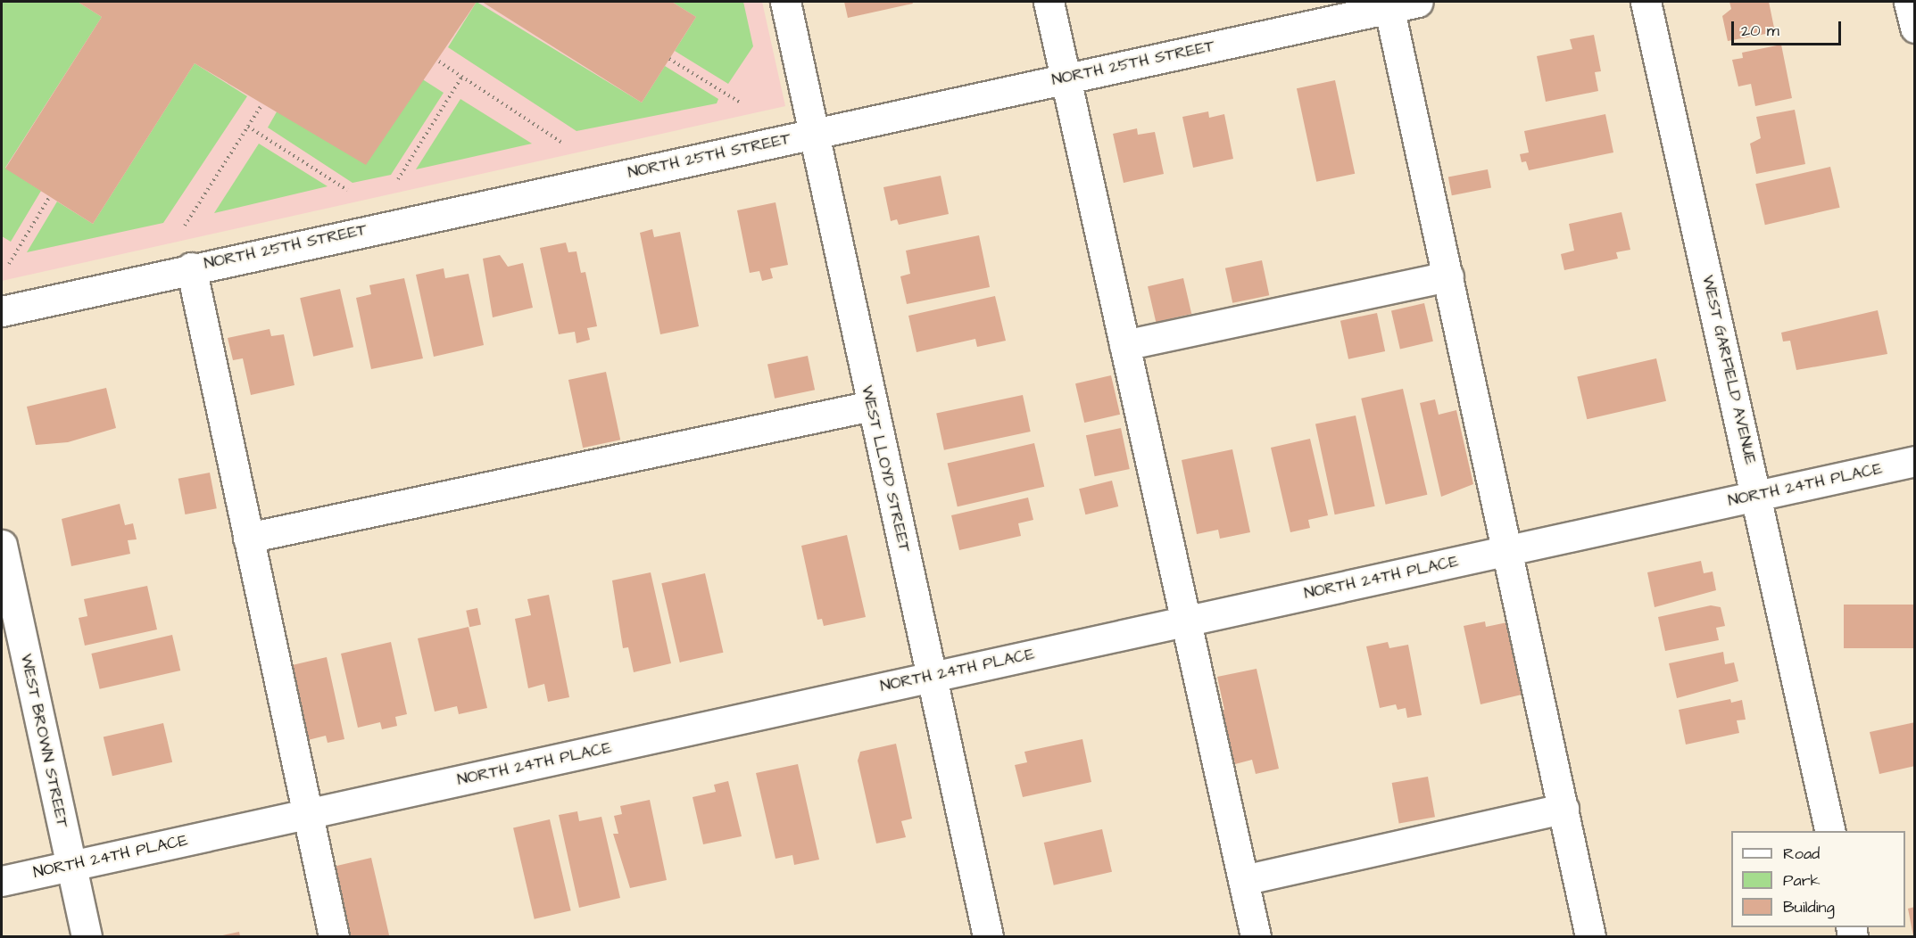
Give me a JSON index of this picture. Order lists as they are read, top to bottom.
{
  "streets": {
    "street": [
      "NORTH 25TH STREET",
      "WEST GARFIELD AVENUE",
      "WEST LLOYD STREET",
      "NORTH 24TH PLACE",
      "WEST BROWN STREET"
    ]
  },
  "crossings": [
    ["NORTH 25TH STREET", "WEST LLOYD STREET"],
    ["WEST GARFIELD AVENUE", "NORTH 24TH PLACE"],
    ["WEST LLOYD STREET", "NORTH 24TH PLACE"],
    ["NORTH 24TH PLACE", "WEST BROWN STREET"]
  ],
  "legend": ["Road", "Park", "Building"],
  "scale_bar": "20 m"
}
